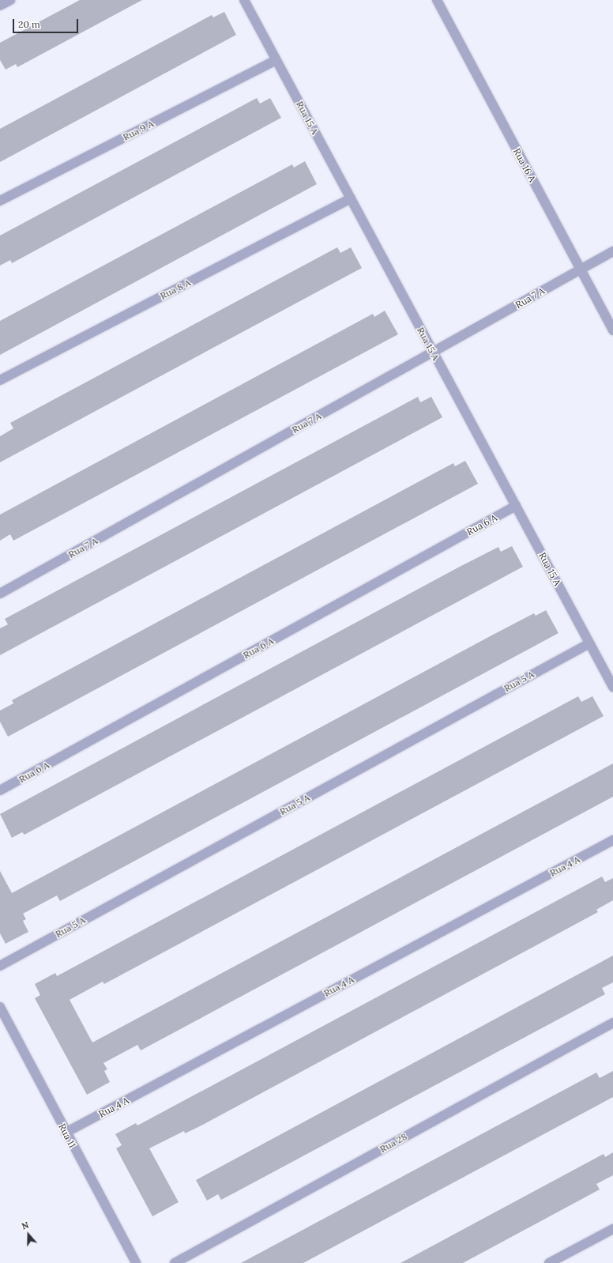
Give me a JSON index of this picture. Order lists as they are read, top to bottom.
{
  "streets": {
    "street": [
      "Rua 15 A",
      "Rua 9 A",
      "Rua 16 A",
      "Rua 8 A",
      "Rua 7 A",
      "Rua 6 A",
      "Rua 5 A",
      "Rua 4 A",
      "Rua 11",
      "Rua 28"
    ]
  },
  "crossings": [
    ["Rua 15 A", "Rua 9 A"],
    ["Rua 15 A", "Rua 8 A"],
    ["Rua 15 A", "Rua 7 A"],
    ["Rua 15 A", "Rua 6 A"],
    ["Rua 15 A", "Rua 5 A"],
    ["Rua 16 A", "Rua 7 A"],
    ["Rua 4 A", "Rua 11"]
  ],
  "scale_bar": "20 m",
  "north": "top"
}
